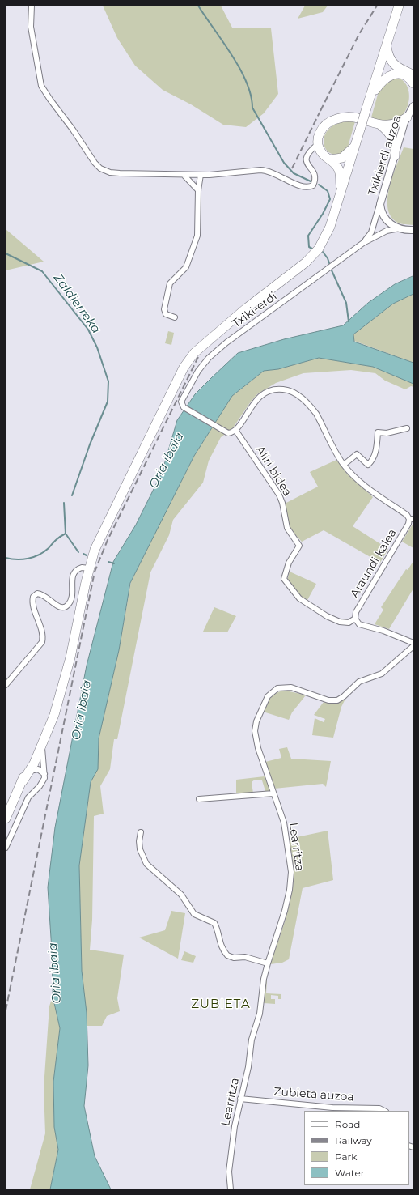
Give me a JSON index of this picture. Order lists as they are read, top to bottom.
{
  "streets": {
    "street": [
      "Txikierdi auzoa",
      "Txiki-erdi",
      "Aliri bidea",
      "Araundi kalea",
      "Learritza",
      "Zubieta auzoa"
    ]
  },
  "crossings": [
    ["Txiki-erdi", "Aliri bidea"],
    ["Aliri bidea", "Araundi kalea"],
    ["Learritza", "Zubieta auzoa"]
  ],
  "districts": ["ZUBIETA"],
  "water": ["Zaldierreka", "Oria ibaia"],
  "legend": [
    "Road",
    "Railway",
    "Park",
    "Water"
  ]
}
